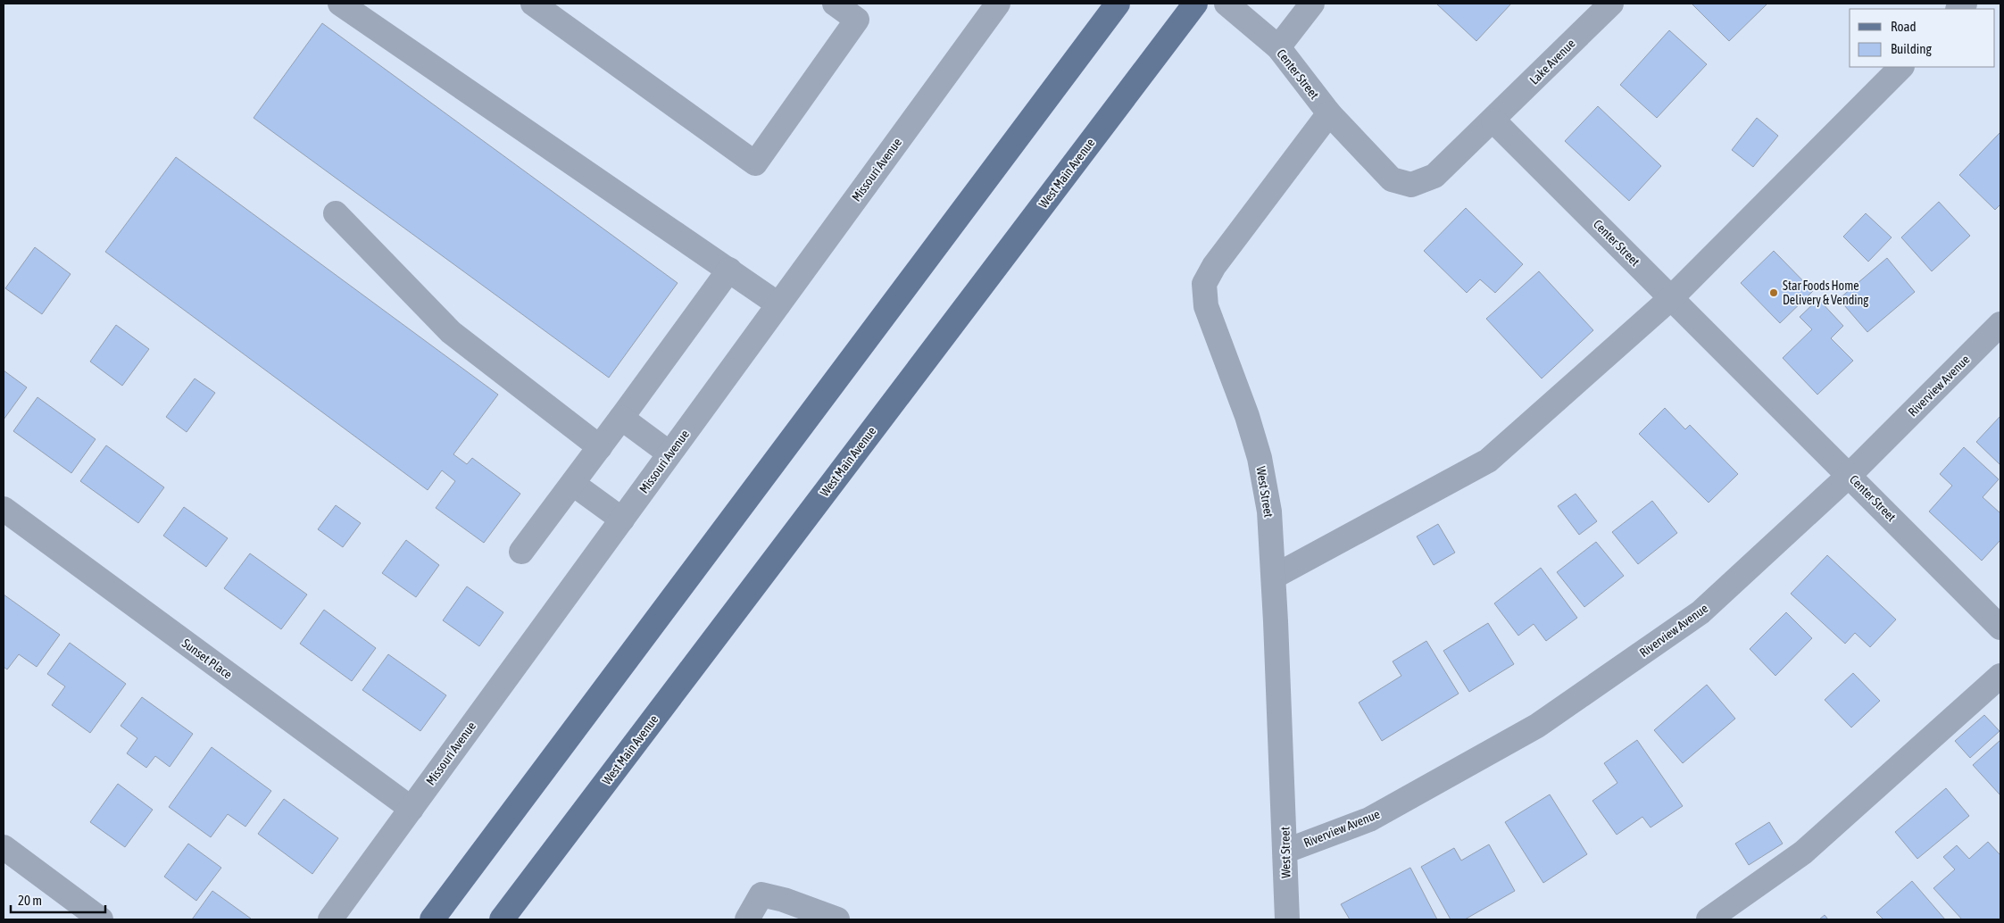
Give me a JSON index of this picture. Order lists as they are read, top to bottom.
{
  "streets": {
    "main road": ["West Main Avenue"],
    "street": [
      "Lake Avenue",
      "Center Street",
      "Missouri Avenue",
      "Riverview Avenue",
      "West Street",
      "Sunset Place"
    ]
  },
  "crossings": [
    ["Lake Avenue", "Center Street"],
    ["Center Street", "Riverview Avenue"],
    ["Center Street", "West Street"],
    ["Missouri Avenue", "Sunset Place"],
    ["Riverview Avenue", "West Street"]
  ],
  "places": ["Star Foods Home Delivery & Vending"],
  "legend": ["Road", "Building"],
  "scale_bar": "20 m"
}
